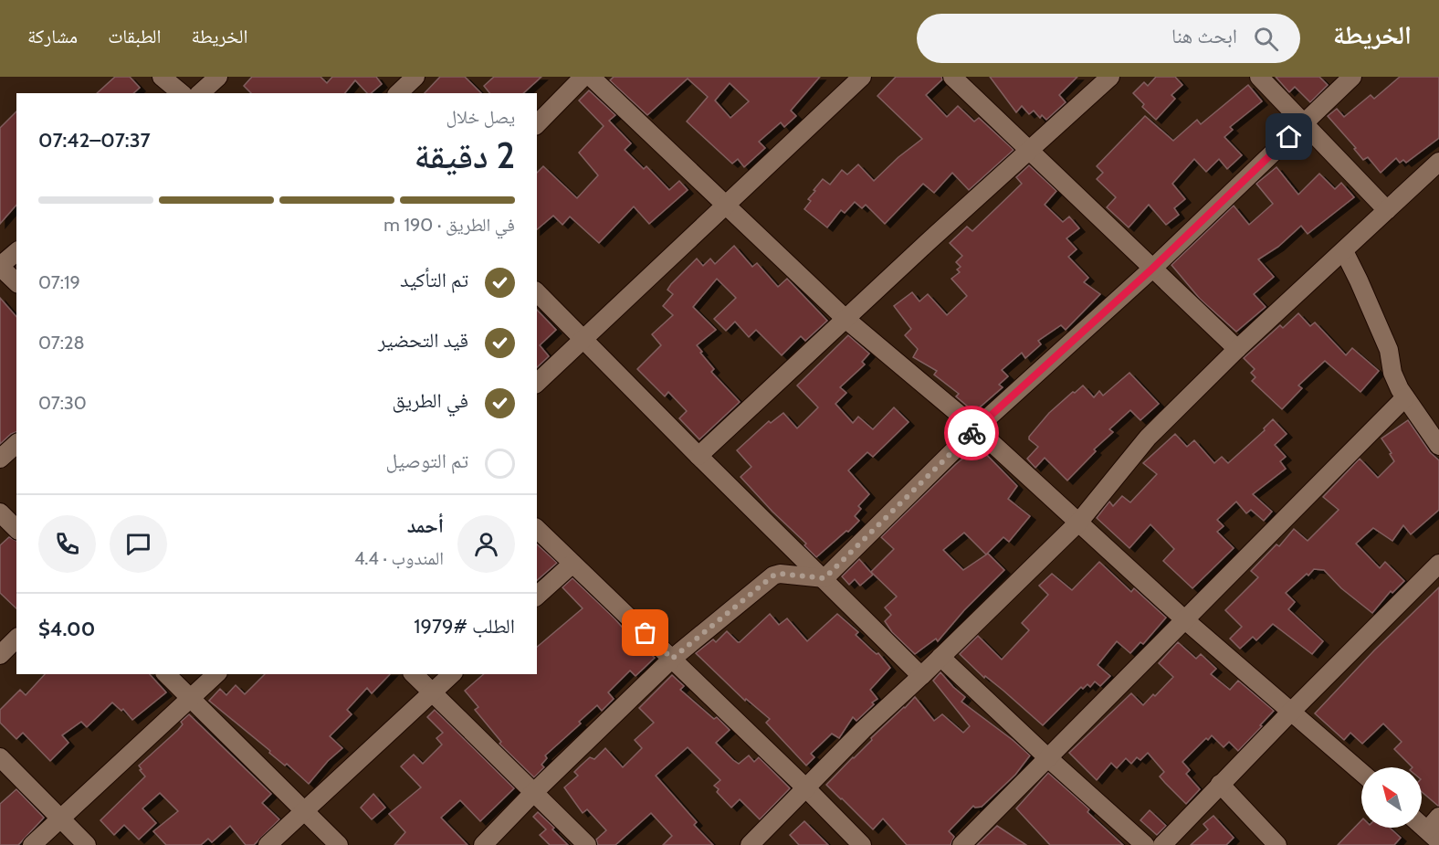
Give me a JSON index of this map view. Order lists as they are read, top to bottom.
{
  "north": "top left",
  "page": {
    "header": "الخريطة",
    "search": "ابحث هنا",
    "nav": ["الخريطة", "الطبقات", "مشاركة"],
    "heading": ["2 دقيقة", "يصل خلال", "07:37–07:42"],
    "panel": [
      "أحمد",
      "المندوب · 4.4",
      "الطلب #1979",
      "$4.00"
    ],
    "bar": "في الطريق · 190 m",
    "list": [
      ["تم التأكيد", "07:19"],
      ["قيد التحضير", "07:28"],
      ["في الطريق", "07:30"],
      "تم التوصيل"
    ]
  }
}
